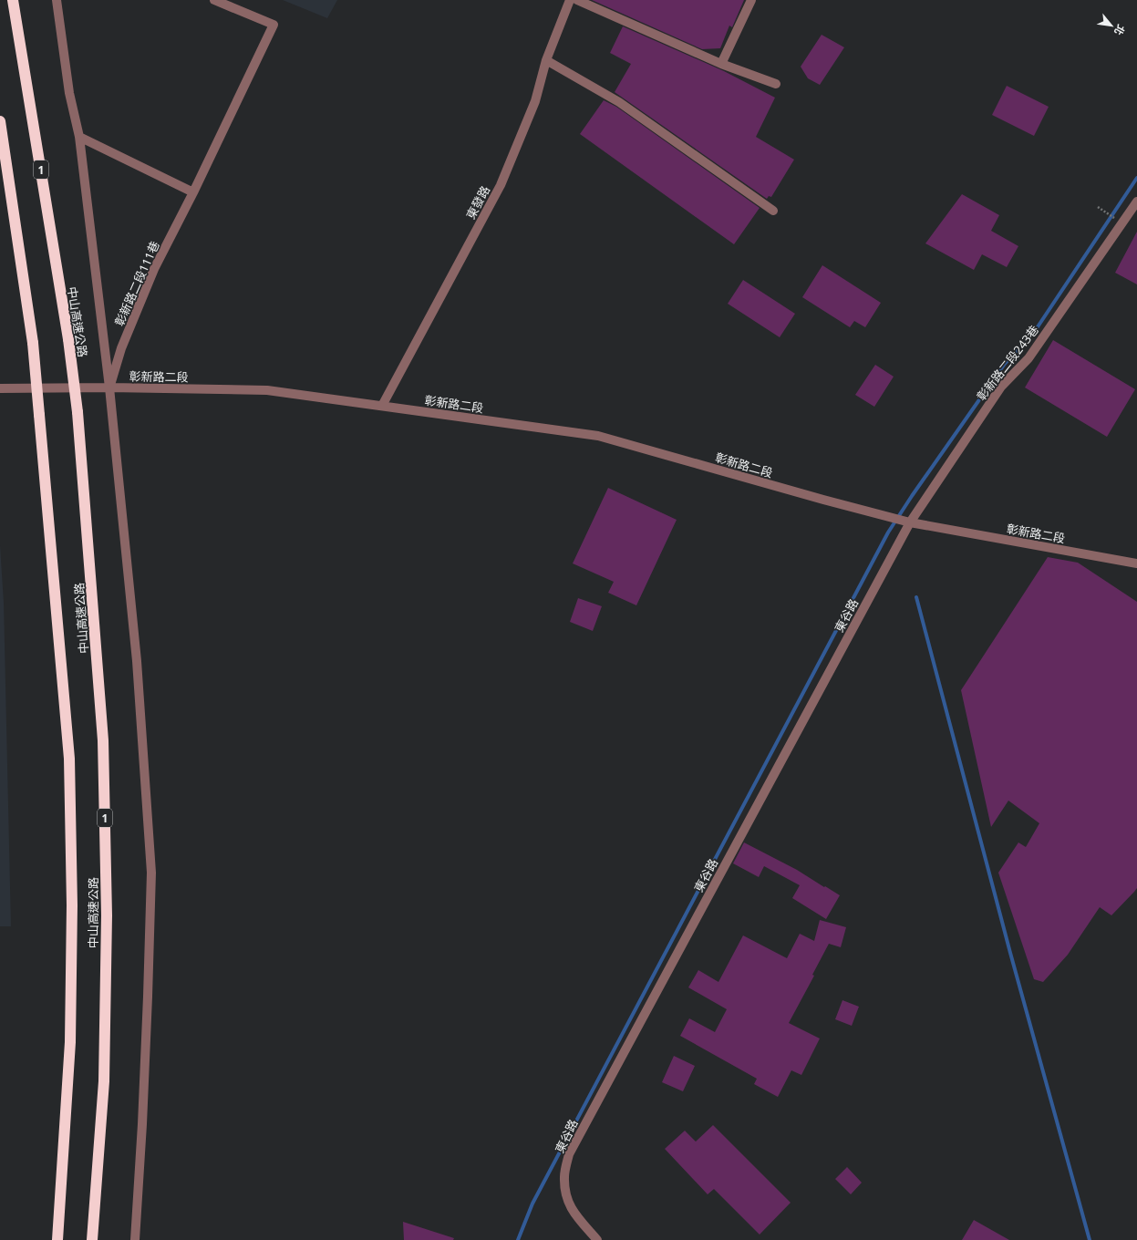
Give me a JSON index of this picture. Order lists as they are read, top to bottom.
{
  "streets": {
    "highway": ["1", "中山高速公路"],
    "street": [
      "東發路",
      "彰新路二段111巷",
      "彰新路二段243巷",
      "彰新路二段",
      "東谷路"
    ]
  },
  "crossings": [
    ["東發路", "彰新路二段"],
    ["彰新路二段111巷", "彰新路二段"],
    ["彰新路二段243巷", "彰新路二段"],
    ["彰新路二段243巷", "東谷路"],
    ["彰新路二段", "東谷路"]
  ],
  "north": "bottom right"
}
